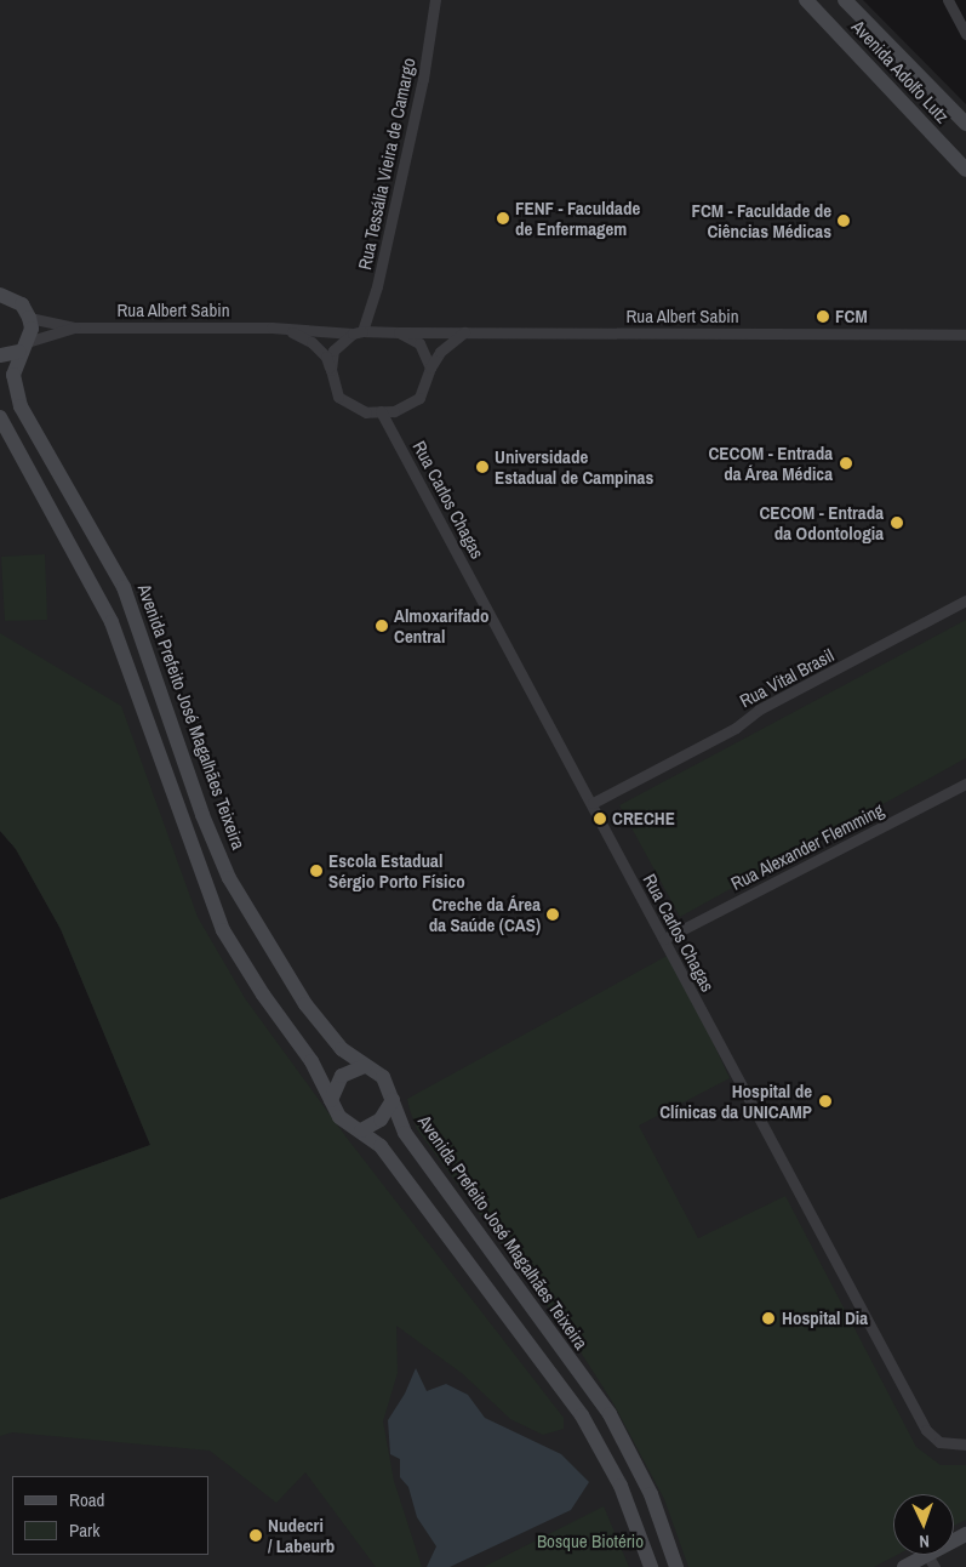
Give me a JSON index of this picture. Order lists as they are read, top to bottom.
{
  "streets": {
    "street": [
      "Avenida Adolfo Lutz",
      "Rua Tessália Vieira de Camargo",
      "Rua Albert Sabin",
      "Rua Carlos Chagas",
      "Rua Vital Brasil",
      "Avenida Prefeito José Magalhães Teixeira",
      "Rua Alexander Flemming"
    ]
  },
  "crossings": [
    ["Rua Tessália Vieira de Camargo", "Rua Albert Sabin"],
    ["Rua Tessália Vieira de Camargo", "Rua Carlos Chagas"],
    ["Rua Albert Sabin", "Rua Carlos Chagas"],
    ["Rua Albert Sabin", "Avenida Prefeito José Magalhães Teixeira"],
    ["Rua Carlos Chagas", "Rua Vital Brasil"],
    ["Rua Carlos Chagas", "Rua Alexander Flemming"]
  ],
  "parks": ["Bosque Biotério"],
  "places": [
    "FENF - Faculdade de Enfermagem",
    "FCM - Faculdade de Ciências Médicas",
    "FCM",
    "CECOM - Entrada da Área Médica",
    "Universidade Estadual de Campinas",
    "CECOM - Entrada da Odontologia",
    "Almoxarifado Central",
    "CRECHE",
    "Escola Estadual Sérgio Porto Físico",
    "Creche da Área da Saúde (CAS)",
    "Hospital de Clínicas da UNICAMP",
    "Hospital Dia",
    "Nudecri / Labeurb"
  ],
  "legend": ["Road", "Park"],
  "north": "bottom"
}
